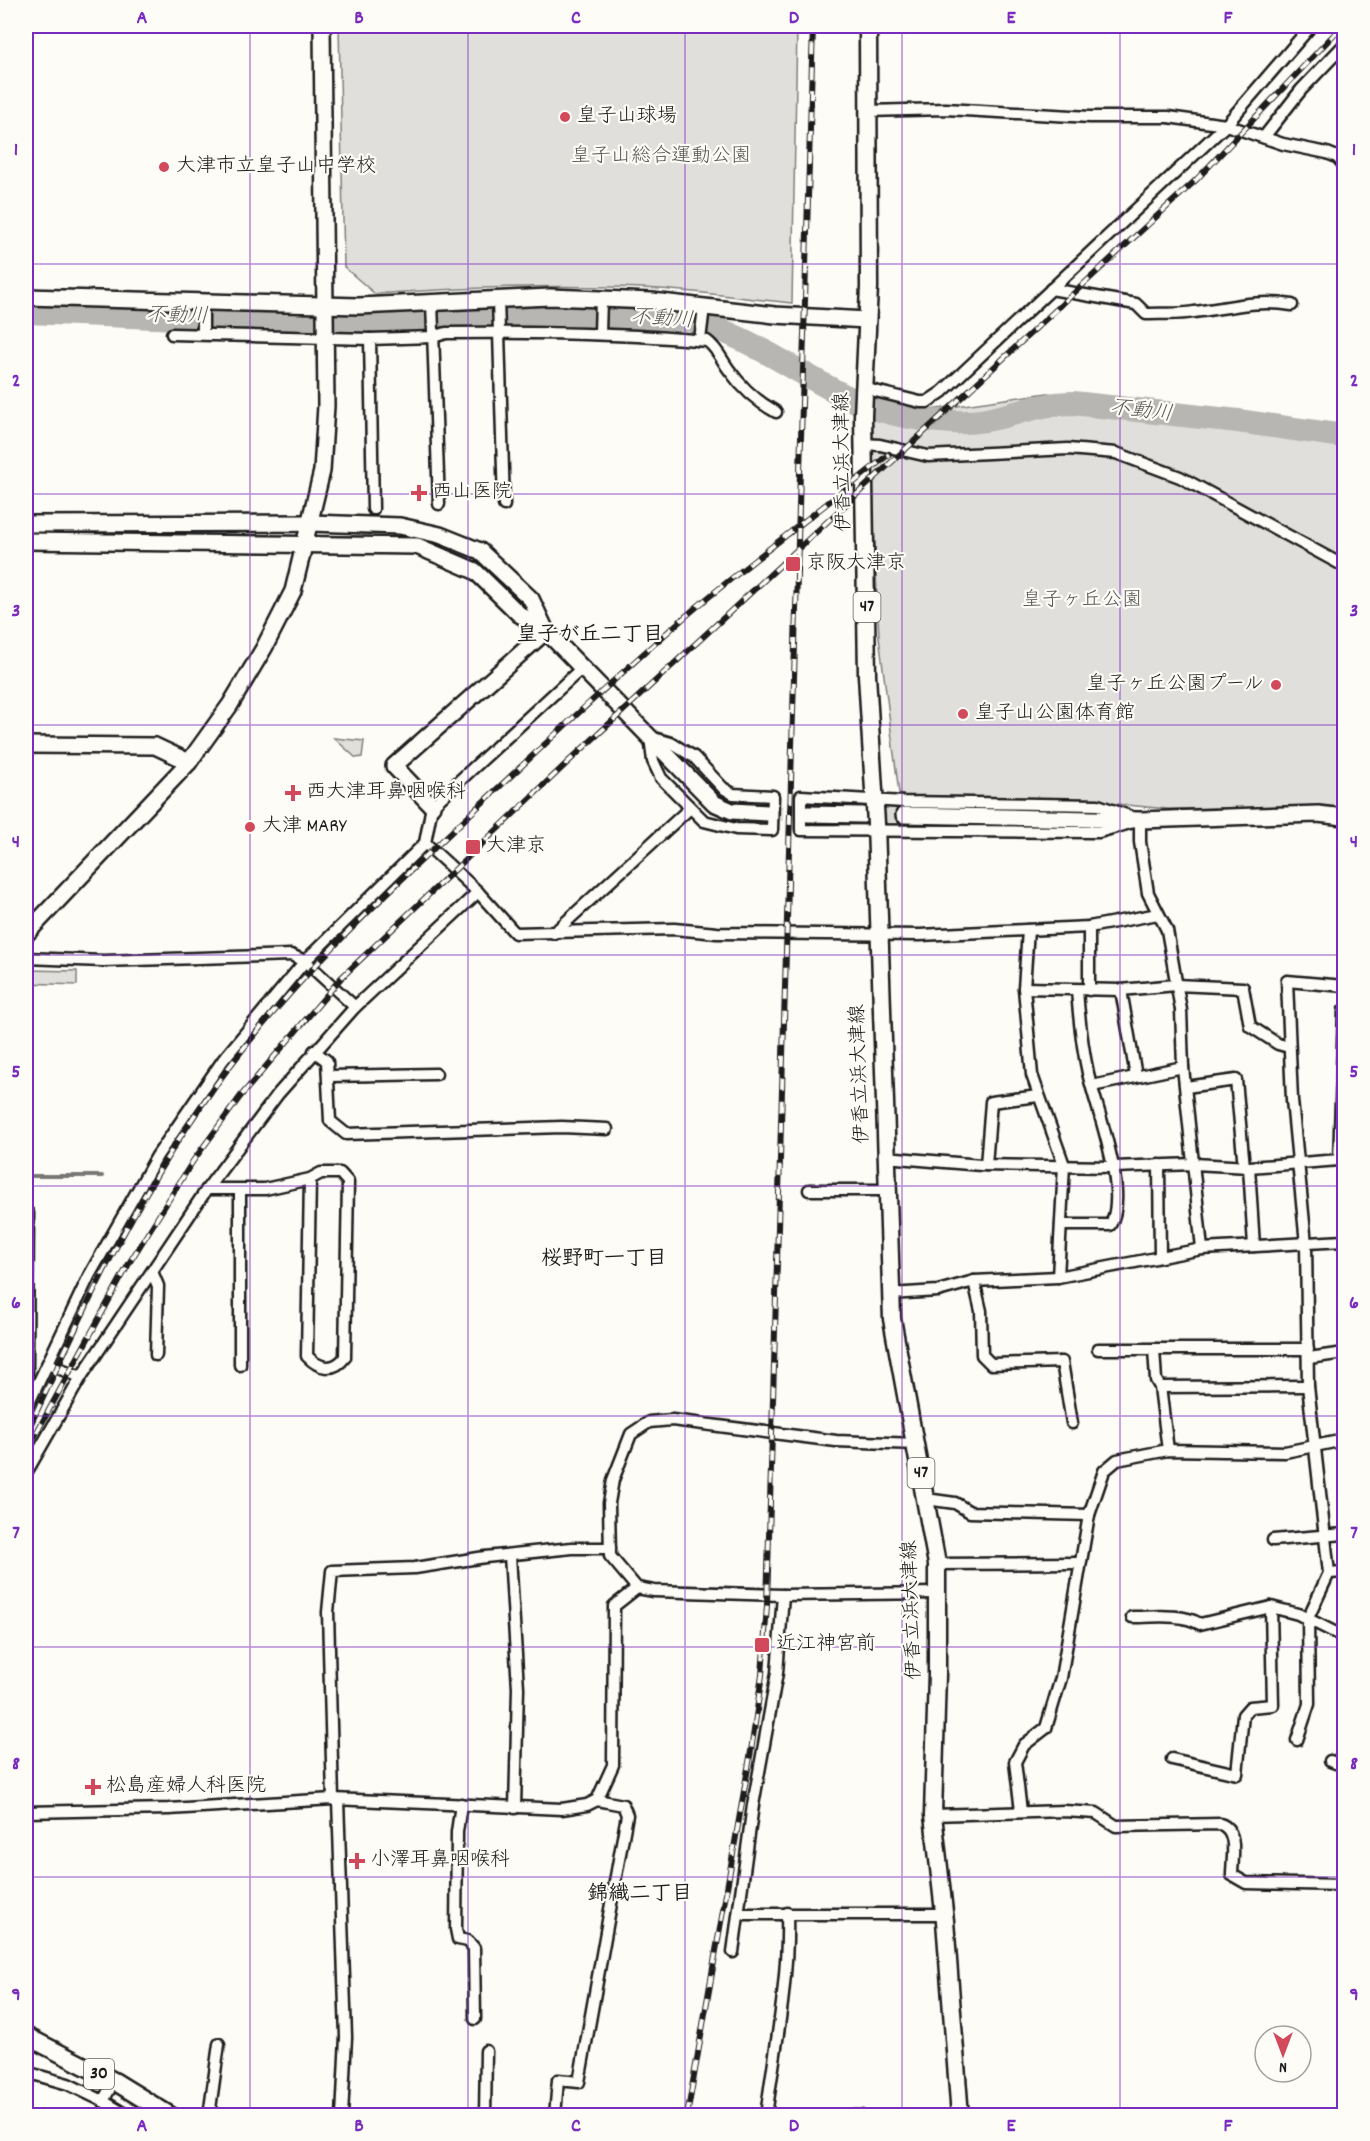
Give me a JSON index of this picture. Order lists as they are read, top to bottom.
{
  "streets": {
    "main road": ["伊香立浜大津線", "47", "30"]
  },
  "districts": ["皇子が丘二丁目", "桜野町一丁目", "錦織二丁目"],
  "water": ["不動川"],
  "parks": ["皇子山総合運動公園", "皇子ヶ丘公園"],
  "places": {
    "other": [
      "皇子山球場",
      "大津市立皇子山中学校",
      "皇子ヶ丘公園プール",
      "皇子山公園体育館",
      "大津 MARY"
    ],
    "health": [
      "西山医院",
      "西大津耳鼻咽喉科",
      "松島産婦人科医院",
      "小澤耳鼻咽喉科"
    ],
    "transit": ["京阪大津京", "大津京", "近江神宮前"]
  },
  "north": "bottom",
  "grid": {
    "columns": [
      "A",
      "B",
      "C",
      "D",
      "E",
      "F"
    ],
    "rows": [
      "1",
      "2",
      "3",
      "4",
      "5",
      "6",
      "7",
      "8",
      "9"
    ]
  }
}
